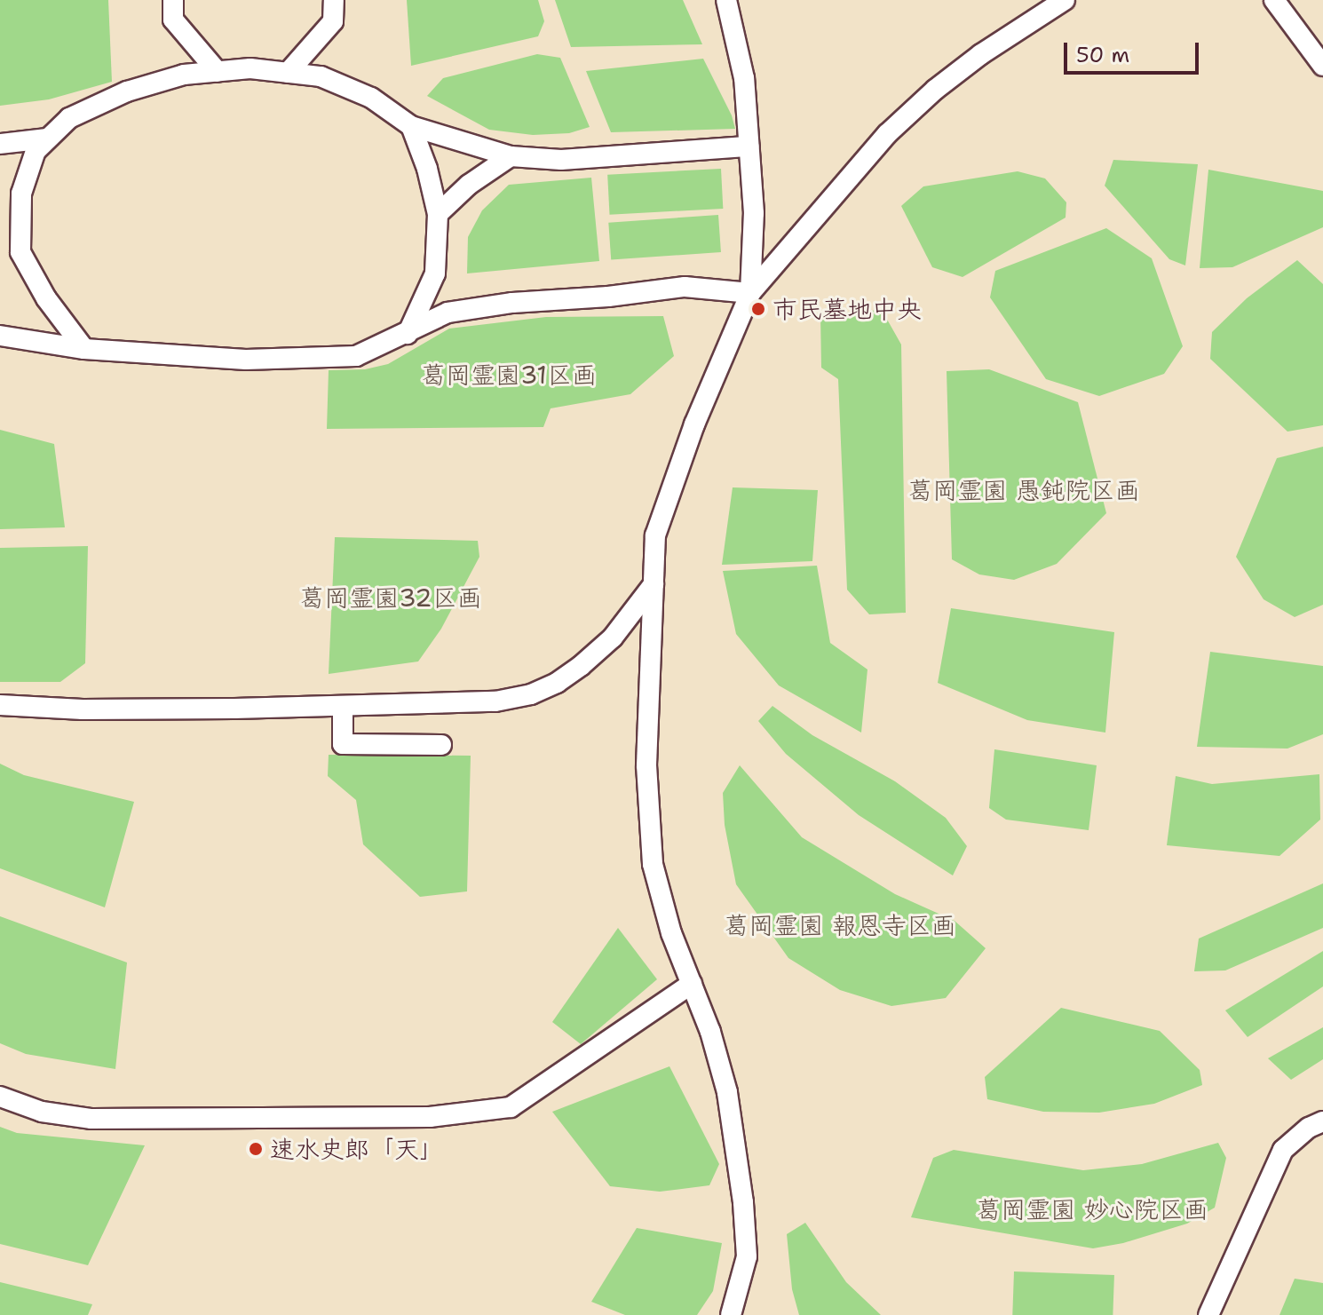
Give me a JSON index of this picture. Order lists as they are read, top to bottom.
{
  "parks": [
    "葛岡霊園31区画",
    "葛岡霊園 愚鈍院区画",
    "葛岡霊園32区画",
    "葛岡霊園 報恩寺区画",
    "葛岡霊園 妙心院区画"
  ],
  "places": ["市民墓地中央", "速水史郎「天」"],
  "scale_bar": "50 m"
}
